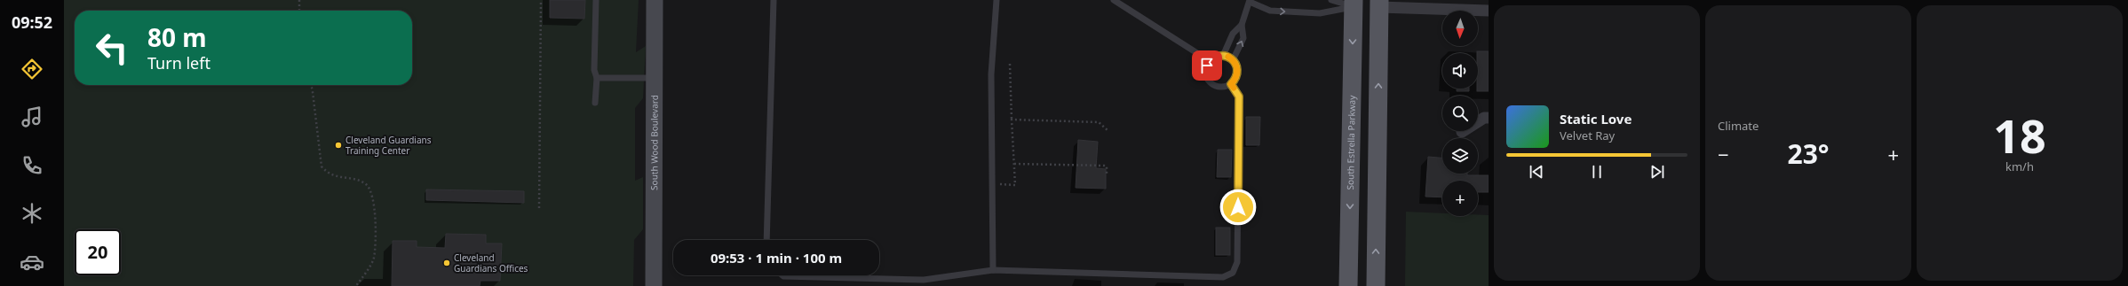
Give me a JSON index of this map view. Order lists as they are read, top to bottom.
{
  "streets": {
    "main road": ["South Estrella Parkway"],
    "street": ["South Wood Boulevard"]
  },
  "places": ["Cleveland Guardians Training Center", "Cleveland Guardians Offices"],
  "north": "bottom",
  "page": {
    "tabs": "09:52",
    "tile": [
      "Climate",
      ["18", "km/h"]
    ],
    "map_buttons": "+",
    "turn": ["80 m", "Turn left"],
    "song": ["Static Love", "Velvet Ray"],
    "heat": ["−", "23°", "+"],
    "limit": "20",
    "trip": "09:53 · 1 min · 100 m"
  }
}
